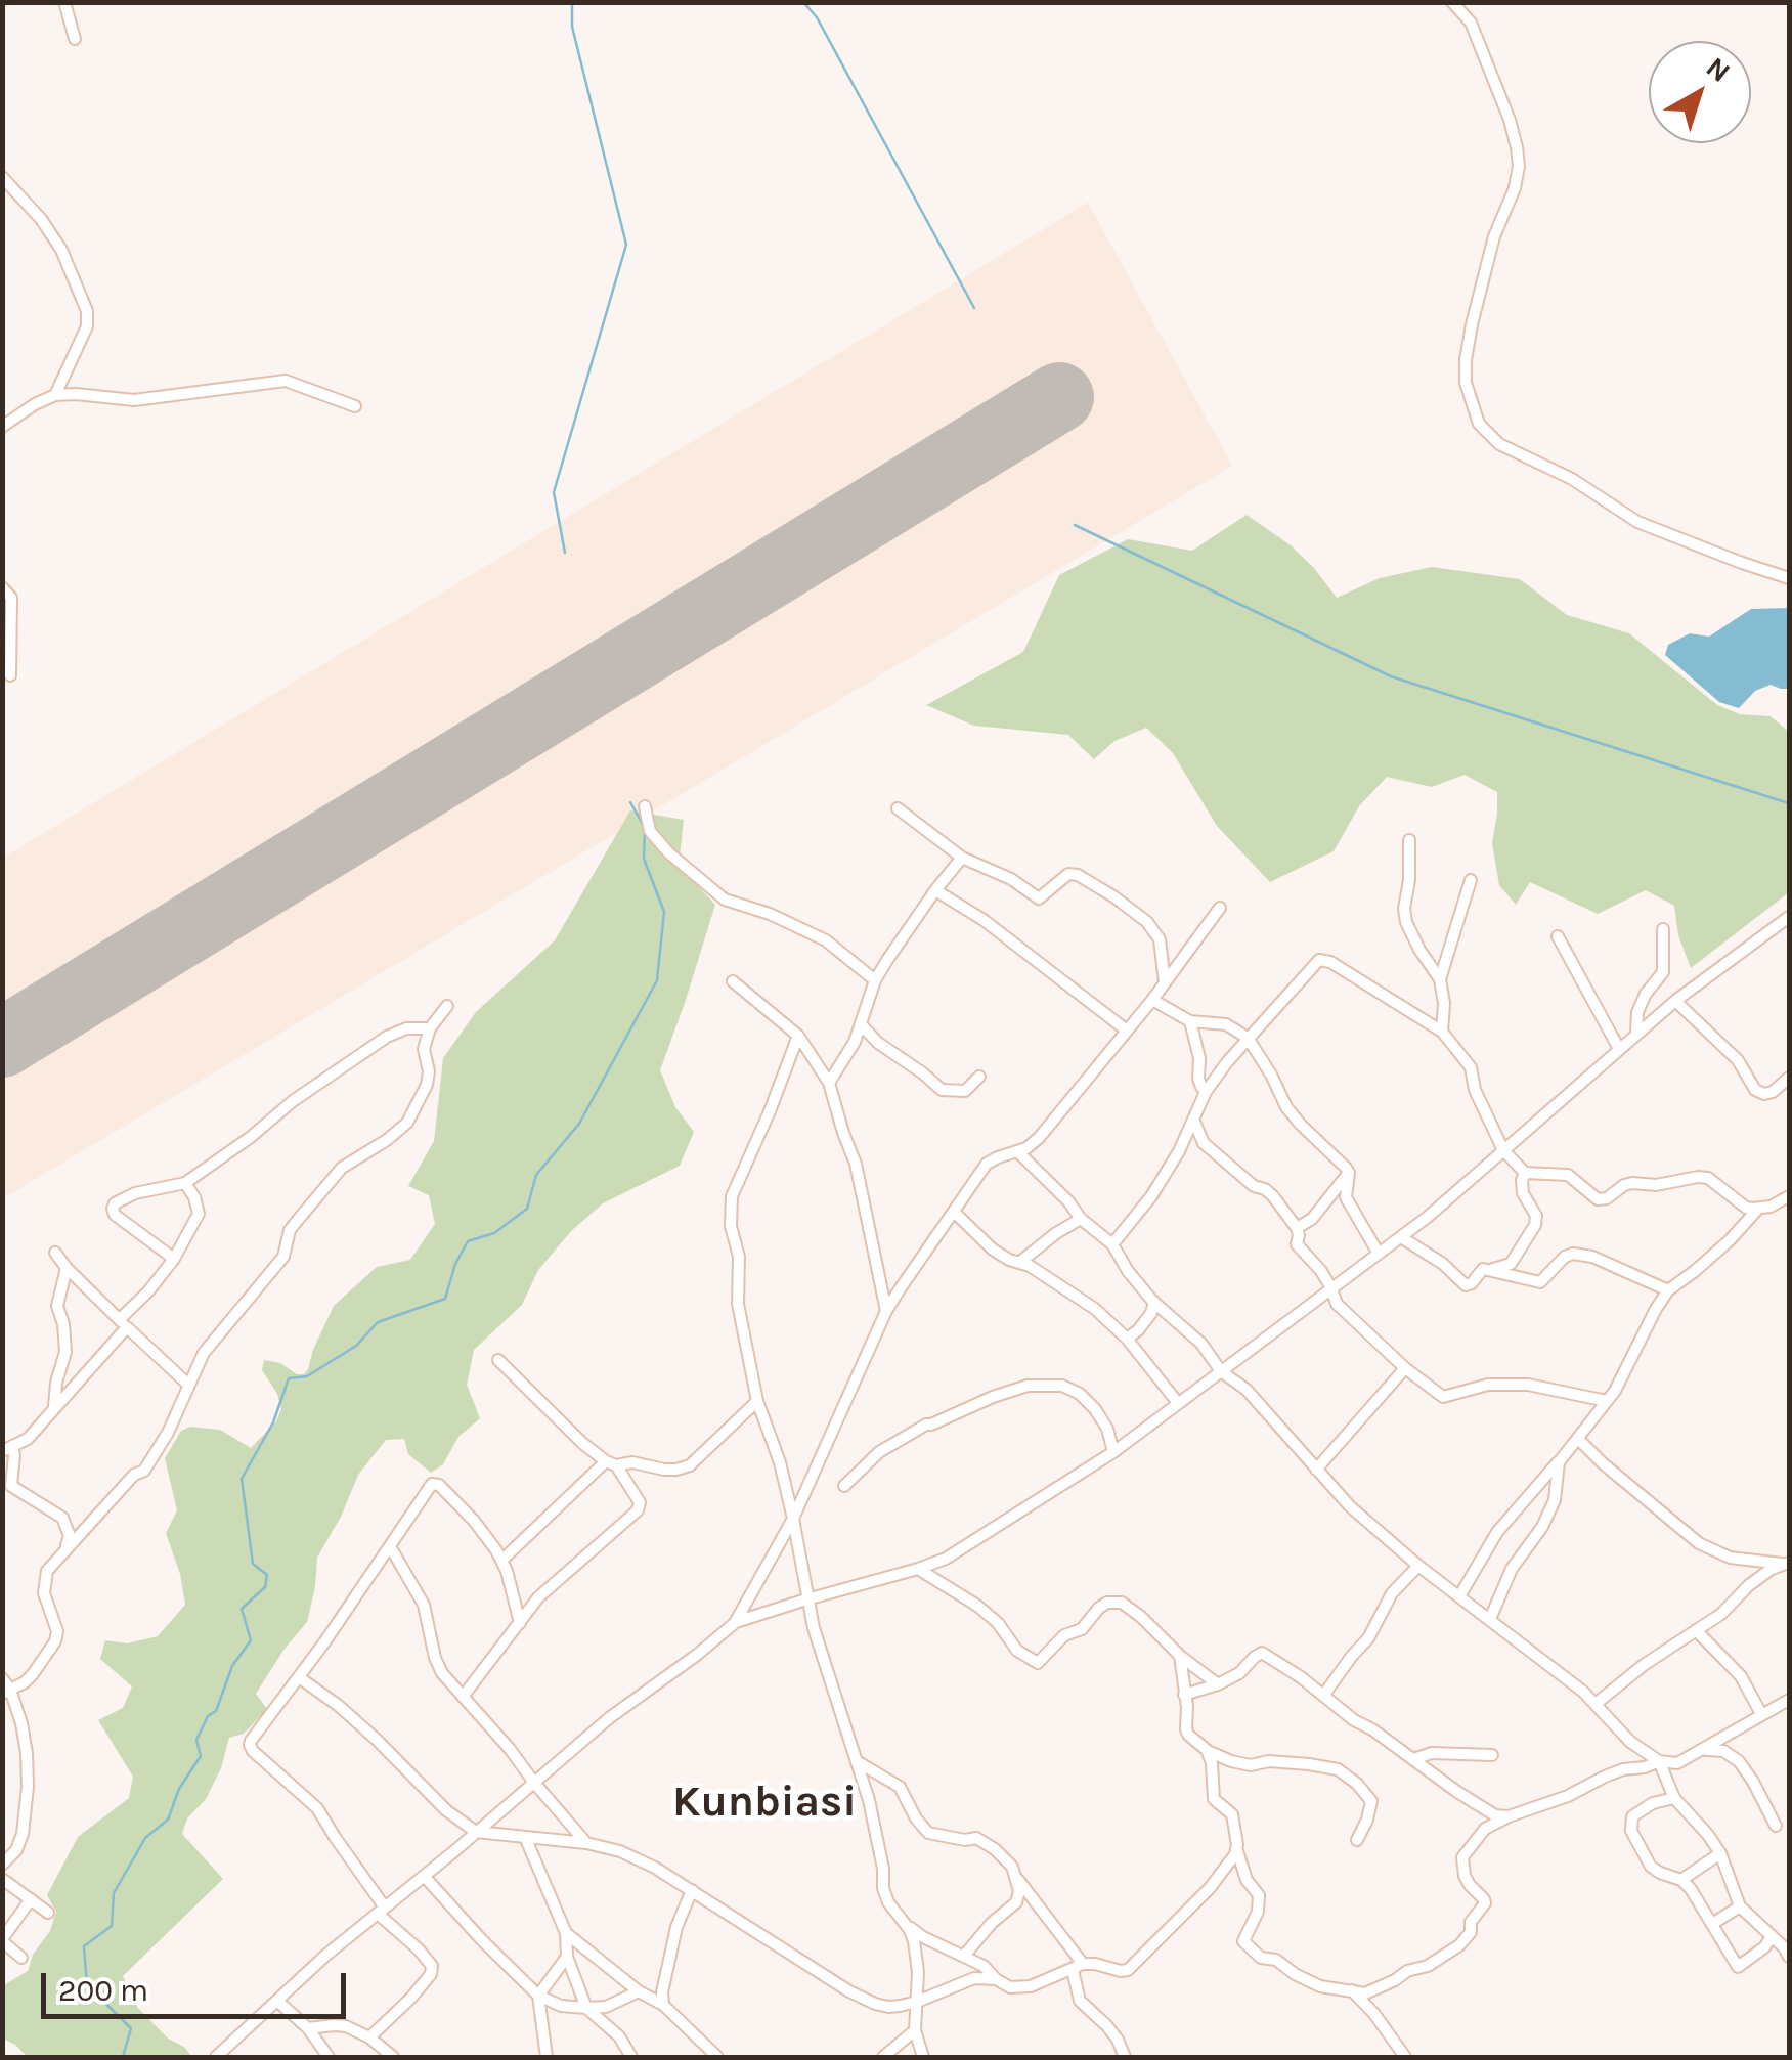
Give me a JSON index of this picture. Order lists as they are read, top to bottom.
{
  "districts": ["Kunbiasi"],
  "scale_bar": "200 m",
  "north": "top right"
}
